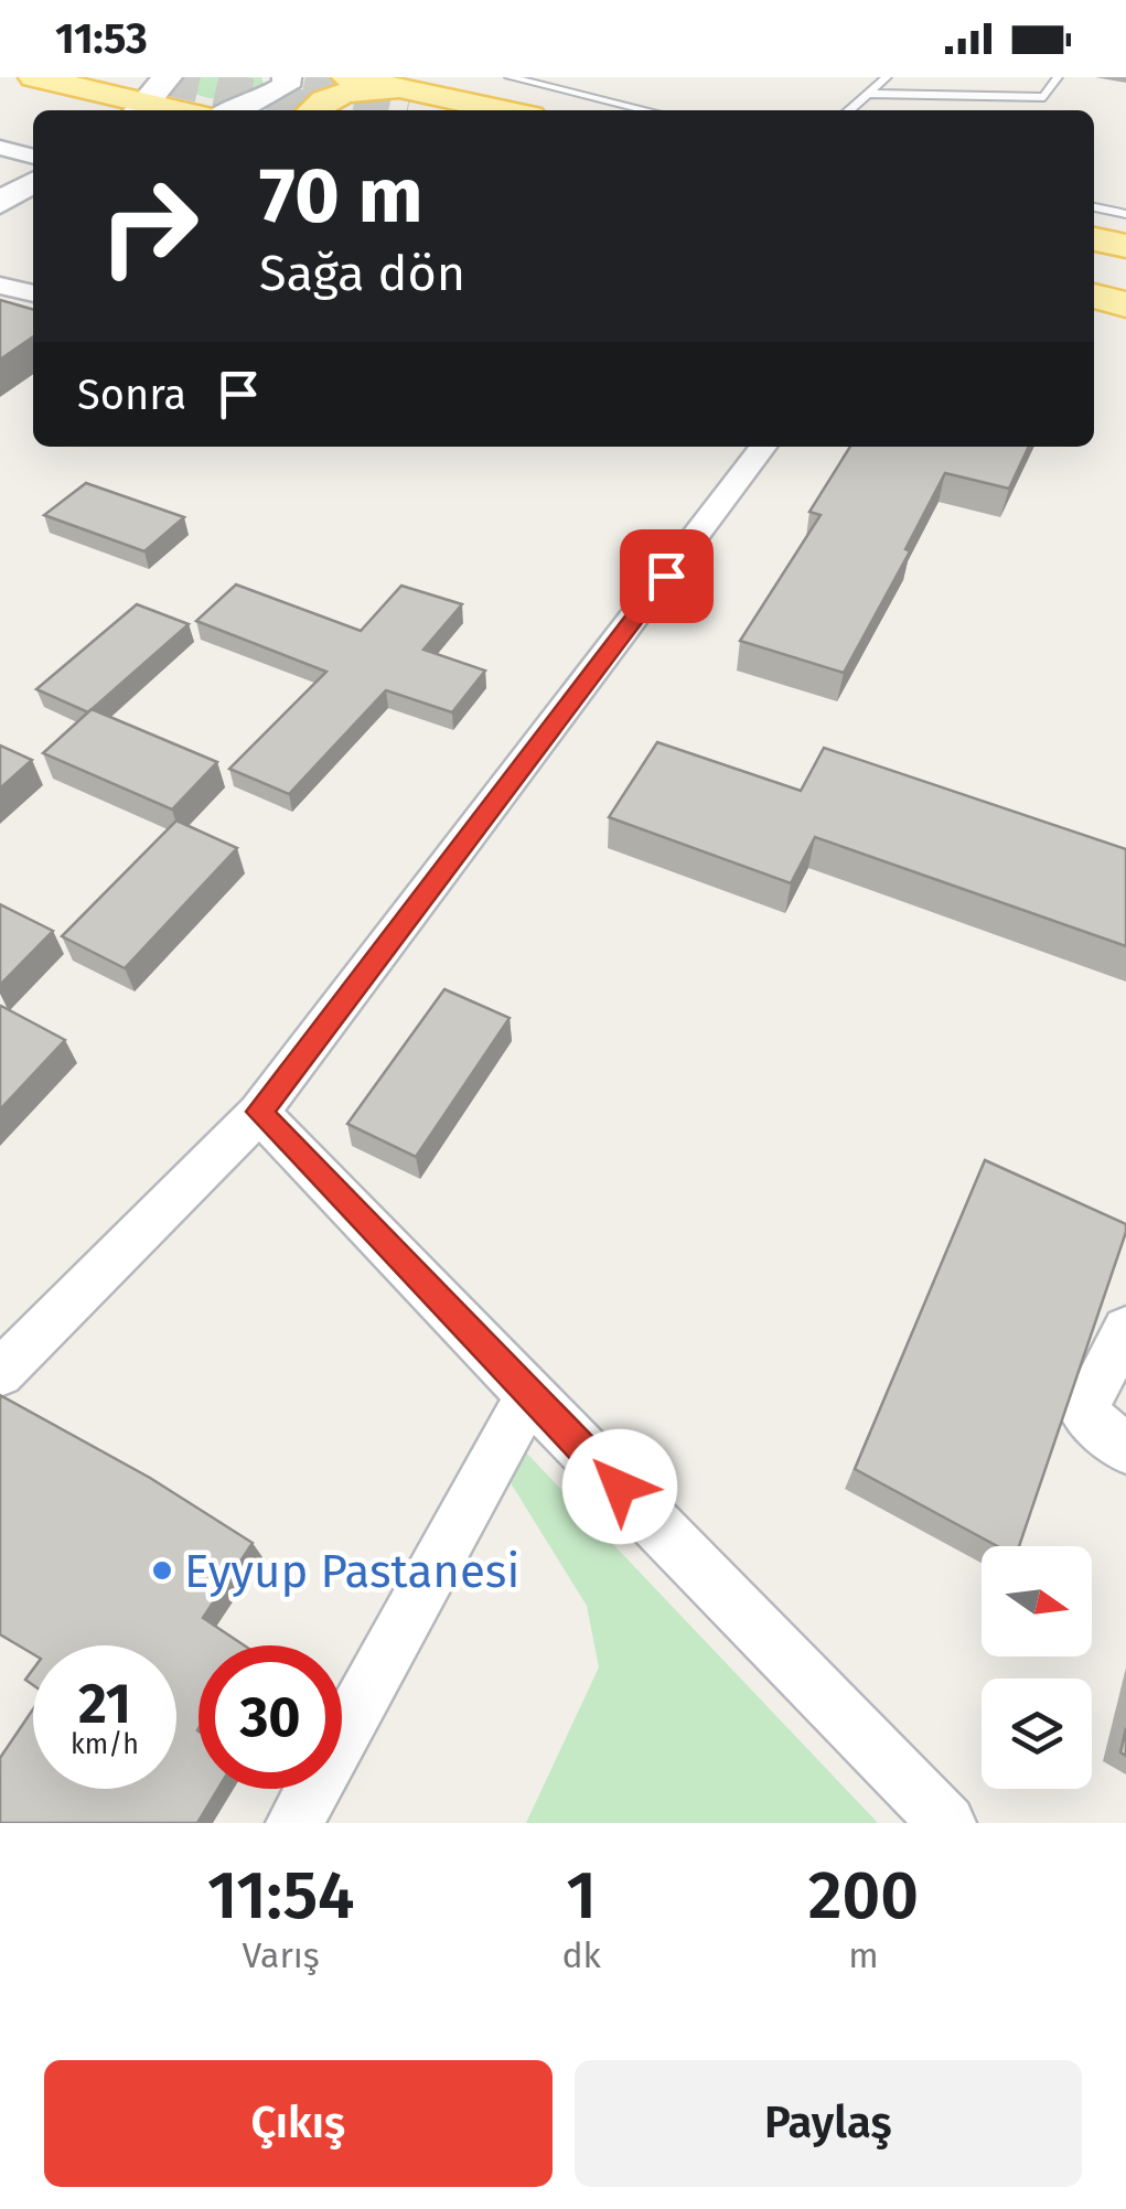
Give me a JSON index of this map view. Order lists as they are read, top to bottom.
{
  "places": ["Eyyup Pastanesi"],
  "north": "right",
  "page": {
    "status": "11:53",
    "turn": ["70 m", "Sağa dön"],
    "then": "Sonra",
    "speed": "21 km/h",
    "limit": "30",
    "eta": [
      "11:54",
      "Varış",
      "1",
      "dk",
      "200",
      "m"
    ],
    "buttons": ["Çıkış", "Paylaş"]
  }
}
